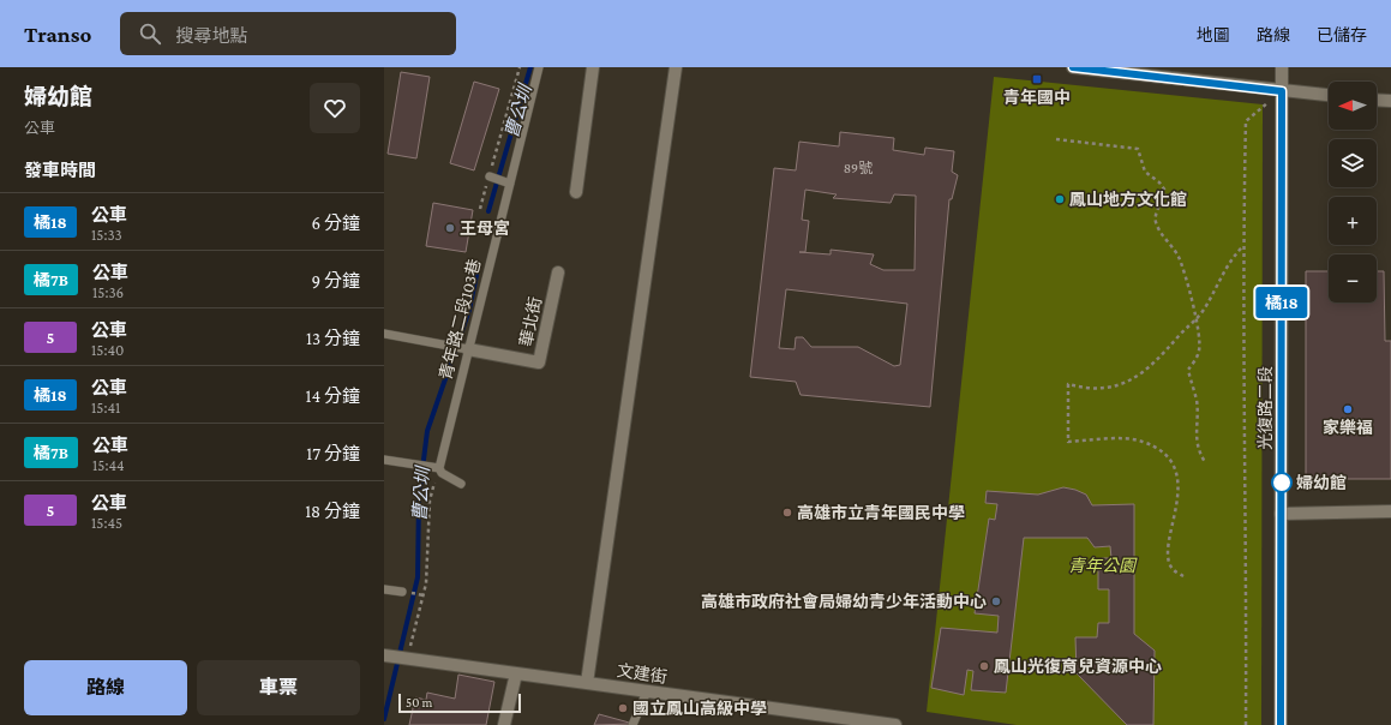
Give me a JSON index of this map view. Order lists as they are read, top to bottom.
{
  "streets": {
    "street": ["華北街", "光復路二段", "文建街"],
    "lane": ["青年路二段103巷"]
  },
  "crossings": [
    ["青年路二段103巷", "華北街"]
  ],
  "water": ["曹公圳"],
  "parks": ["青年公園"],
  "places": {
    "transit": ["青年國中"],
    "other": [
      "鳳山地方文化館",
      "王母宮",
      "家樂福",
      "婦幼館",
      "高雄市立青年國民中學",
      "高雄市政府社會局婦幼青少年活動中心",
      "鳳山光復育兒資源中心",
      "國立鳳山高級中學"
    ]
  },
  "lines": ["bus line 橘18"],
  "house_numbers": ["89號"],
  "scale_bar": "50 m",
  "north": "left",
  "page": {
    "header": "Transo",
    "search": "搜尋地點",
    "nav": ["地圖", "路線", "已儲存"],
    "heading": [
      ["婦幼館", "公車"],
      "發車時間"
    ],
    "on_map": "橘18",
    "map_buttons": ["+", "−"],
    "list": [
      {
        "mark": "橘18",
        "name": "公車",
        "note": "15:33",
        "value": "6 分鐘"
      },
      {
        "mark": "橘7B",
        "name": "公車",
        "note": "15:36",
        "value": "9 分鐘"
      },
      {
        "mark": "5",
        "name": "公車",
        "note": "15:40",
        "value": "13 分鐘"
      },
      {
        "mark": "橘18",
        "name": "公車",
        "note": "15:41",
        "value": "14 分鐘"
      },
      {
        "mark": "橘7B",
        "name": "公車",
        "note": "15:44",
        "value": "17 分鐘"
      },
      {
        "mark": "5",
        "name": "公車",
        "note": "15:45",
        "value": "18 分鐘"
      }
    ],
    "buttons": ["路線", "車票"],
    "scale": "50 m"
  }
}
